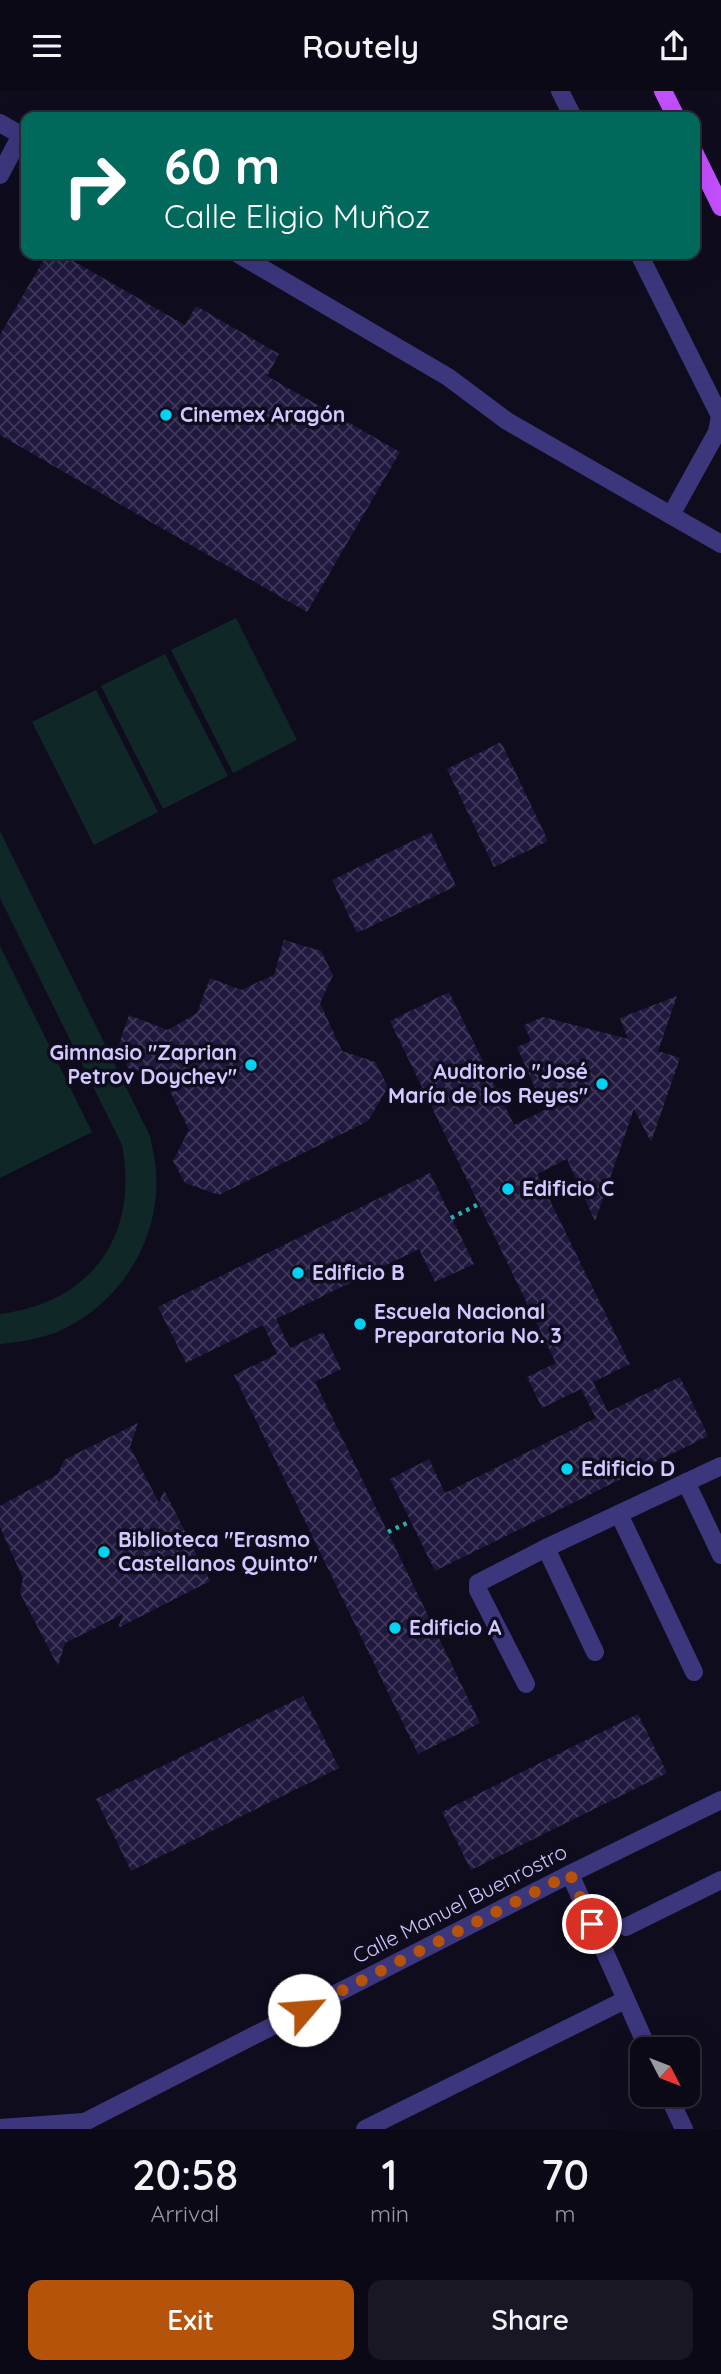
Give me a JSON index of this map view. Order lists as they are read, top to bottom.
{
  "streets": {
    "street": ["Calle Manuel Buenrostro"]
  },
  "places": [
    "Cinemex Aragón",
    "Gimnasio \"Zaprian Petrov Doychev\"",
    "Auditorio \"José María de los Reyes\"",
    "Edificio C",
    "Edificio B",
    "Escuela Nacional Preparatoria No. 3",
    "Edificio D",
    "Biblioteca \"Erasmo Castellanos Quinto\"",
    "Edificio A"
  ],
  "north": "bottom right",
  "page": {
    "header": "Routely",
    "turn": ["60 m", "Calle Eligio Muñoz"],
    "eta": [
      "20:58",
      "Arrival",
      "1",
      "min",
      "70",
      "m"
    ],
    "buttons": ["Exit", "Share"]
  }
}
